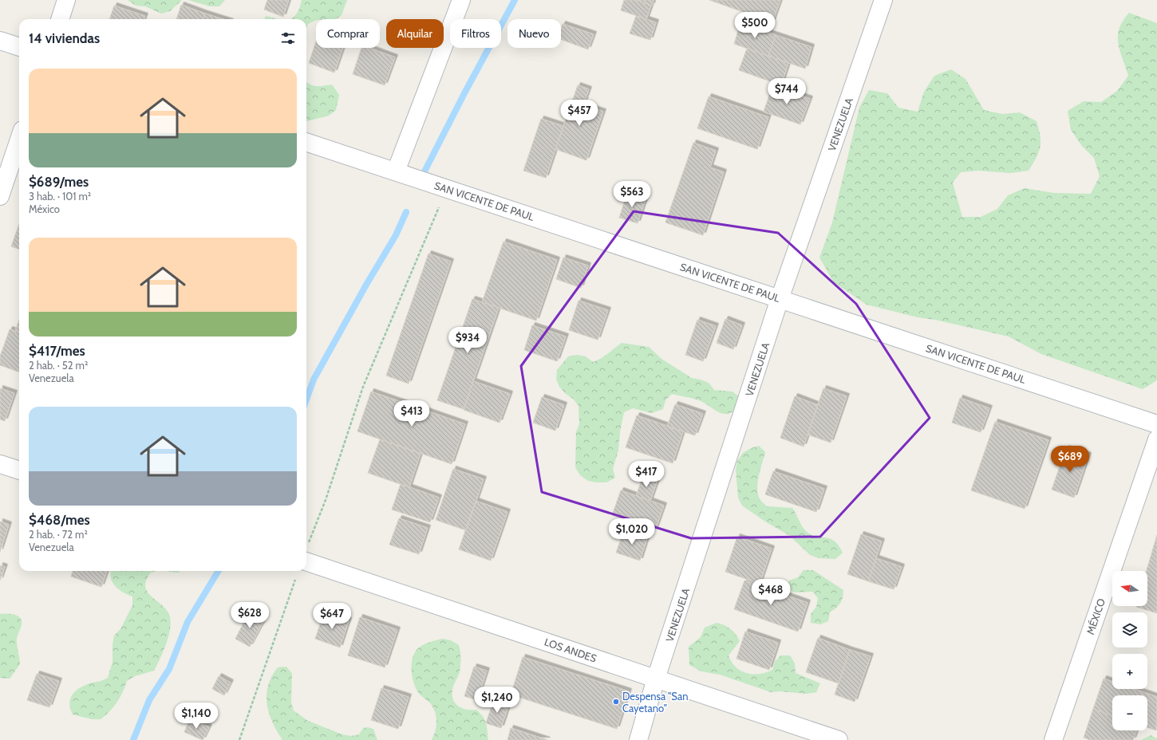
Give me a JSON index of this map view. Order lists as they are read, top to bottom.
{
  "streets": {
    "street": [
      "VENEZUELA",
      "SAN VICENTE DE PAUL",
      "MÉXICO",
      "LOS ANDES"
    ]
  },
  "crossings": [
    ["VENEZUELA", "SAN VICENTE DE PAUL"],
    ["VENEZUELA", "LOS ANDES"]
  ],
  "places": ["Despensa \"San Cayetano\""],
  "north": "left",
  "page": {
    "price": [
      "$500",
      "$744",
      "$457",
      "$563",
      "$934",
      "$413",
      "$689",
      "$417",
      "$1,020",
      "$468",
      "$628",
      "$647",
      "$1,240",
      "$1,140"
    ],
    "chip": [
      "Comprar",
      "Alquilar",
      "Filtros",
      "Nuevo"
    ],
    "heading": "14 viviendas",
    "list": [
      {
        "name": "$689/mes",
        "note": "3 hab. · 101 m² · México"
      },
      {
        "name": "$417/mes",
        "note": "2 hab. · 52 m² · Venezuela"
      },
      {
        "name": "$468/mes",
        "note": "2 hab. · 72 m² · Venezuela"
      }
    ],
    "map_buttons": ["+", "−"]
  }
}
